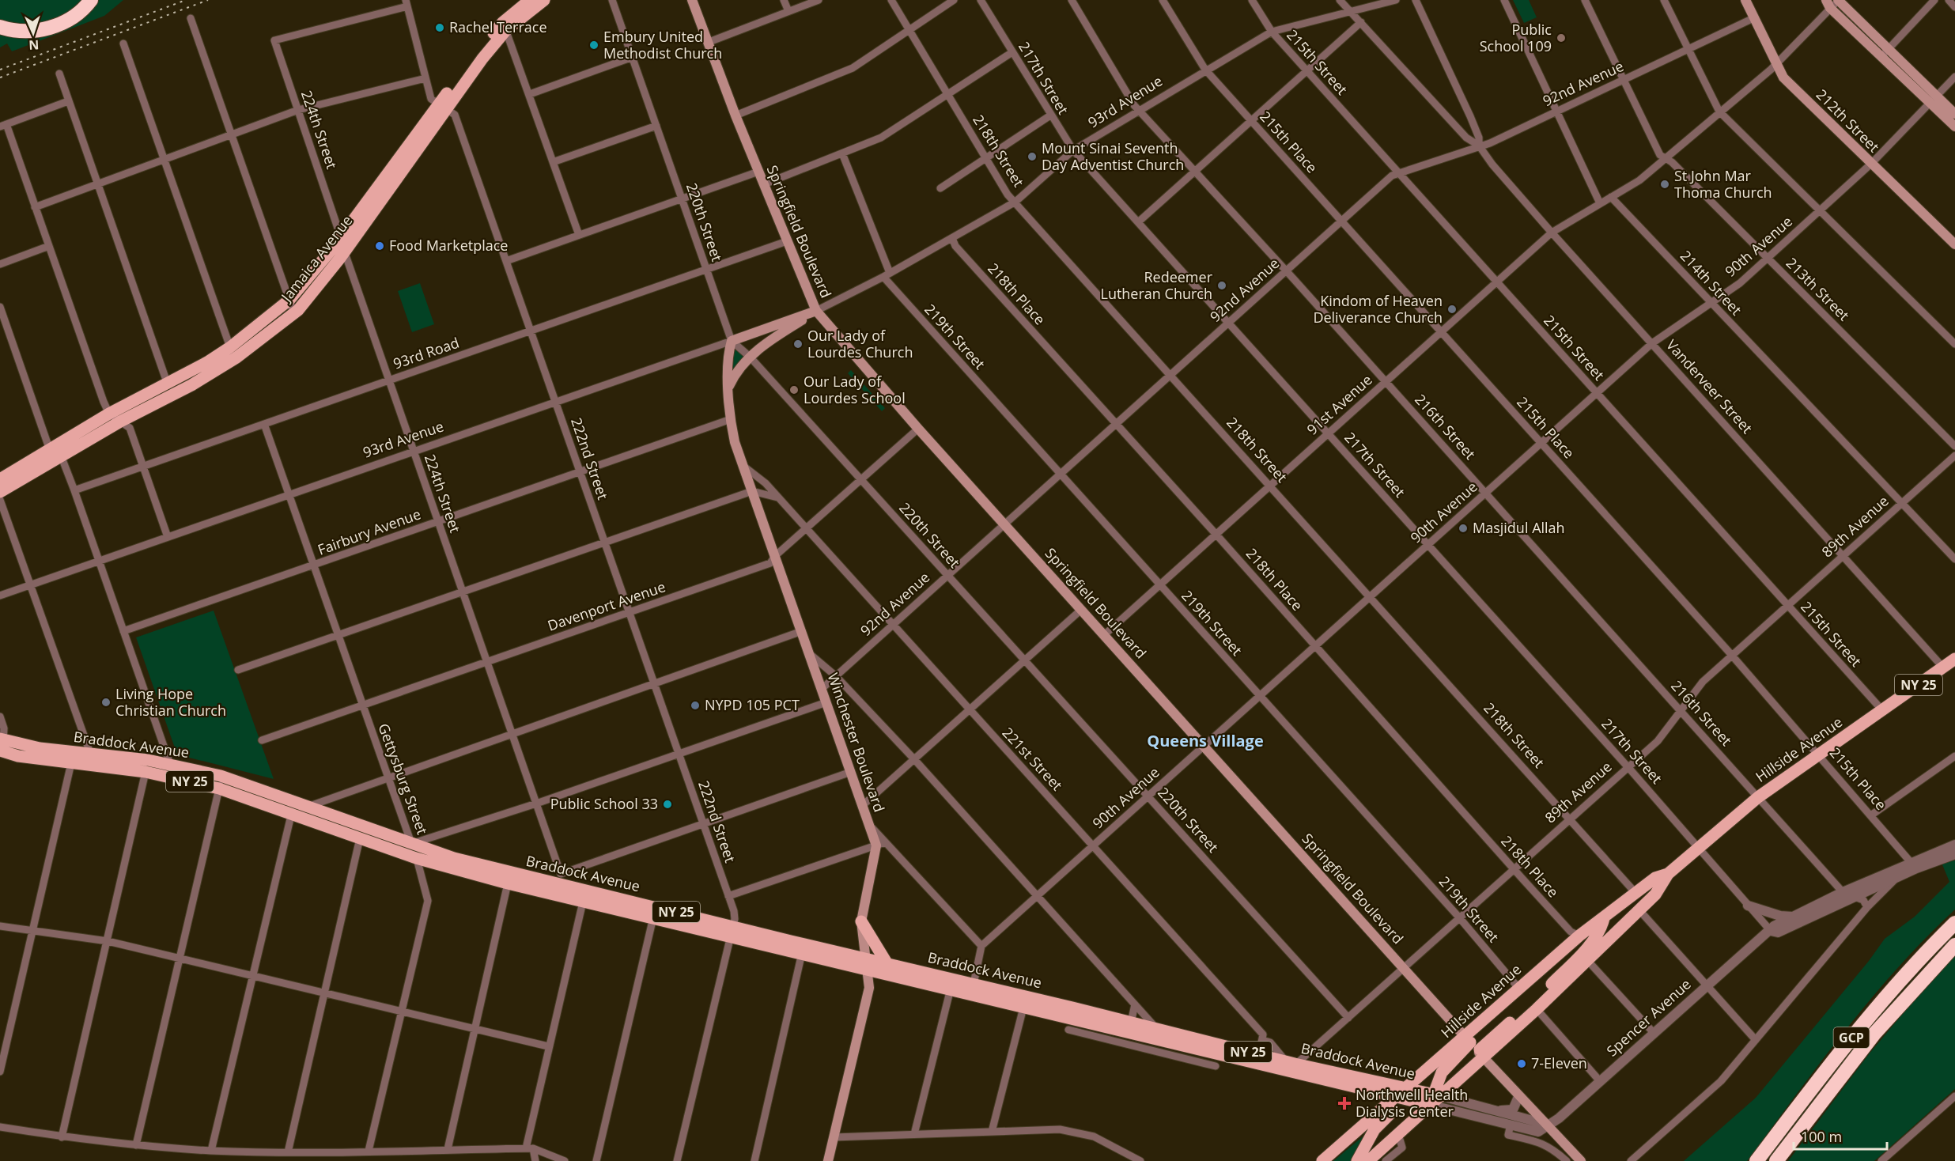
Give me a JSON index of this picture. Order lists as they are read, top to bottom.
{
  "streets": {
    "highway": ["GCP"],
    "main road": [
      "93rd Avenue",
      "212th Street",
      "Springfield Boulevard",
      "Jamaica Avenue",
      "NY 25",
      "Winchester Boulevard",
      "Braddock Avenue",
      "Hillside Avenue"
    ],
    "street": [
      "215th Street",
      "217th Street",
      "92nd Avenue",
      "224th Street",
      "215th Place",
      "218th Street",
      "220th Street",
      "90th Avenue",
      "214th Street",
      "213th Street",
      "218th Place",
      "219th Street",
      "93rd Road",
      "Vanderveer Street",
      "91st Avenue",
      "216th Street",
      "222nd Street",
      "89th Avenue",
      "Fairbury Avenue",
      "Davenport Avenue",
      "221st Street",
      "Gettysburg Street",
      "Spencer Avenue"
    ]
  },
  "crossings": [
    ["215th Street", "92nd Avenue"],
    ["215th Street", "93rd Avenue"],
    ["215th Street", "90th Avenue"],
    ["215th Street", "91st Avenue"],
    ["215th Street", "89th Avenue"],
    ["215th Street", "Hillside Avenue"],
    ["217th Street", "92nd Avenue"],
    ["217th Street", "93rd Avenue"],
    ["217th Street", "90th Avenue"],
    ["217th Street", "91st Avenue"],
    ["217th Street", "89th Avenue"],
    ["217th Street", "Hillside Avenue"],
    ["217th Street", "Spencer Avenue"],
    ["92nd Avenue", "212th Street"],
    ["92nd Avenue", "215th Place"],
    ["92nd Avenue", "218th Street"],
    ["92nd Avenue", "220th Street"],
    ["92nd Avenue", "Springfield Boulevard"],
    ["92nd Avenue", "213th Street"],
    ["92nd Avenue", "218th Place"],
    ["92nd Avenue", "219th Street"],
    ["92nd Avenue", "Vanderveer Street"],
    ["92nd Avenue", "216th Street"],
    ["92nd Avenue", "Winchester Boulevard"],
    ["92nd Avenue", "221st Street"],
    ["93rd Avenue", "224th Street"],
    ["93rd Avenue", "215th Place"],
    ["93rd Avenue", "218th Street"],
    ["93rd Avenue", "220th Street"],
    ["93rd Avenue", "Springfield Boulevard"],
    ["93rd Avenue", "218th Place"],
    ["93rd Avenue", "219th Street"],
    ["93rd Avenue", "Vanderveer Street"],
    ["93rd Avenue", "216th Street"],
    ["93rd Avenue", "222nd Street"],
    ["93rd Avenue", "Winchester Boulevard"],
    ["93rd Avenue", "Gettysburg Street"],
    ["212th Street", "90th Avenue"],
    ["224th Street", "Jamaica Avenue"],
    ["224th Street", "93rd Road"],
    ["224th Street", "222nd Street"],
    ["224th Street", "Fairbury Avenue"],
    ["224th Street", "Davenport Avenue"],
    ["224th Street", "Braddock Avenue"],
    ["215th Place", "90th Avenue"],
    ["215th Place", "91st Avenue"],
    ["215th Place", "89th Avenue"],
    ["215th Place", "Hillside Avenue"],
    ["215th Place", "Spencer Avenue"],
    ["218th Street", "90th Avenue"],
    ["218th Street", "91st Avenue"],
    ["218th Street", "89th Avenue"],
    ["218th Street", "Hillside Avenue"],
    ["220th Street", "90th Avenue"],
    ["220th Street", "93rd Road"],
    ["220th Street", "89th Avenue"],
    ["220th Street", "Davenport Avenue"],
    ["220th Street", "Winchester Boulevard"],
    ["Springfield Boulevard", "90th Avenue"],
    ["Springfield Boulevard", "93rd Road"],
    ["Springfield Boulevard", "91st Avenue"],
    ["Springfield Boulevard", "89th Avenue"],
    ["Springfield Boulevard", "Davenport Avenue"],
    ["Springfield Boulevard", "Braddock Avenue"],
    ["Springfield Boulevard", "Hillside Avenue"],
    ["Springfield Boulevard", "Spencer Avenue"],
    ["90th Avenue", "214th Street"],
    ["90th Avenue", "213th Street"],
    ["90th Avenue", "218th Place"],
    ["90th Avenue", "219th Street"],
    ["90th Avenue", "Vanderveer Street"],
    ["90th Avenue", "216th Street"],
    ["90th Avenue", "221st Street"],
    ["Jamaica Avenue", "222nd Street"],
    ["214th Street", "89th Avenue"],
    ["218th Place", "91st Avenue"],
    ["218th Place", "89th Avenue"],
    ["218th Place", "Hillside Avenue"],
    ["219th Street", "91st Avenue"],
    ["219th Street", "89th Avenue"],
    ["219th Street", "Hillside Avenue"],
    ["93rd Road", "222nd Street"],
    ["93rd Road", "Gettysburg Street"],
    ["Vanderveer Street", "91st Avenue"],
    ["Vanderveer Street", "89th Avenue"],
    ["Vanderveer Street", "Hillside Avenue"],
    ["91st Avenue", "216th Street"],
    ["216th Street", "89th Avenue"],
    ["216th Street", "Hillside Avenue"],
    ["216th Street", "Spencer Avenue"],
    ["222nd Street", "Fairbury Avenue"],
    ["222nd Street", "Davenport Avenue"],
    ["222nd Street", "Braddock Avenue"],
    ["89th Avenue", "Braddock Avenue"],
    ["89th Avenue", "221st Street"],
    ["Fairbury Avenue", "Winchester Boulevard"],
    ["Fairbury Avenue", "Gettysburg Street"],
    ["Davenport Avenue", "Winchester Boulevard"],
    ["Davenport Avenue", "221st Street"],
    ["Davenport Avenue", "Gettysburg Street"],
    ["Winchester Boulevard", "Braddock Avenue"],
    ["Winchester Boulevard", "221st Street"],
    ["Braddock Avenue", "Hillside Avenue"],
    ["Braddock Avenue", "221st Street"],
    ["Braddock Avenue", "Gettysburg Street"],
    ["Braddock Avenue", "Spencer Avenue"]
  ],
  "districts": ["Queens Village"],
  "places": {
    "other": [
      "Rachel Terrace",
      "Public School 109",
      "Embury United Methodist Church",
      "Mount Sinai Seventh Day Adventist Church",
      "St John Mar Thoma Church",
      "Food Marketplace",
      "Redeemer Lutheran Church",
      "Kindom of Heaven Deliverance Church",
      "Our Lady of Lourdes Church",
      "Our Lady of Lourdes School",
      "Masjidul Allah",
      "Living Hope Christian Church",
      "NYPD 105 PCT",
      "Public School 33",
      "7-Eleven"
    ],
    "health": ["Northwell Health Dialysis Center"]
  },
  "scale_bar": "100 m",
  "north": "bottom"
}
